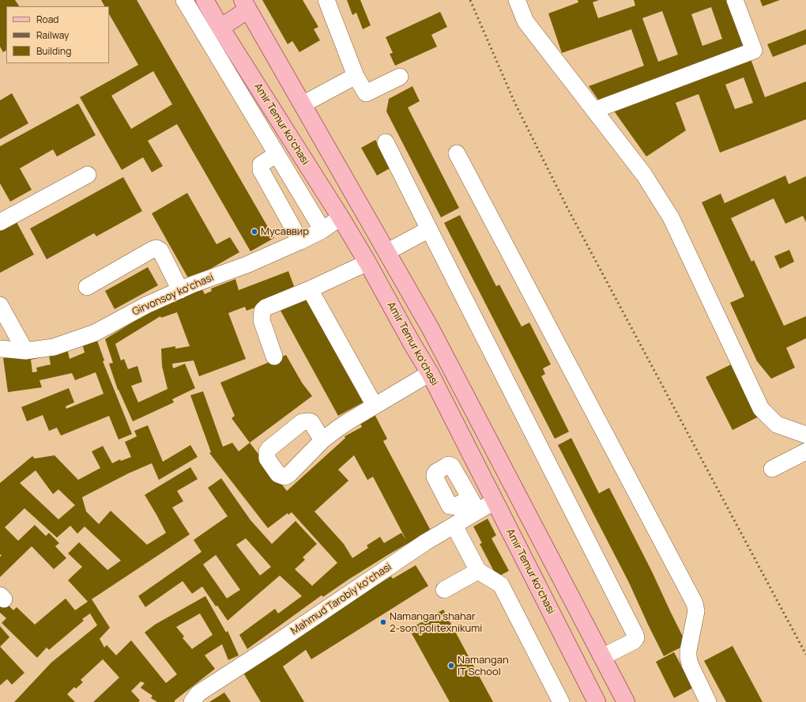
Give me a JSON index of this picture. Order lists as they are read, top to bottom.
{
  "streets": {
    "main road": ["Amir Temur koʻchasi"],
    "street": ["Girvonsoy koʻchasi", "Mahmud Tarobiy koʻchasi"]
  },
  "crossings": [
    ["Amir Temur koʻchasi", "Girvonsoy koʻchasi"],
    ["Amir Temur koʻchasi", "Mahmud Tarobiy koʻchasi"]
  ],
  "places": ["Мусаввир", "Namangan shahar 2-son politexnikumi", "Namangan IT School"],
  "legend": ["Road", "Railway", "Building"]
}
